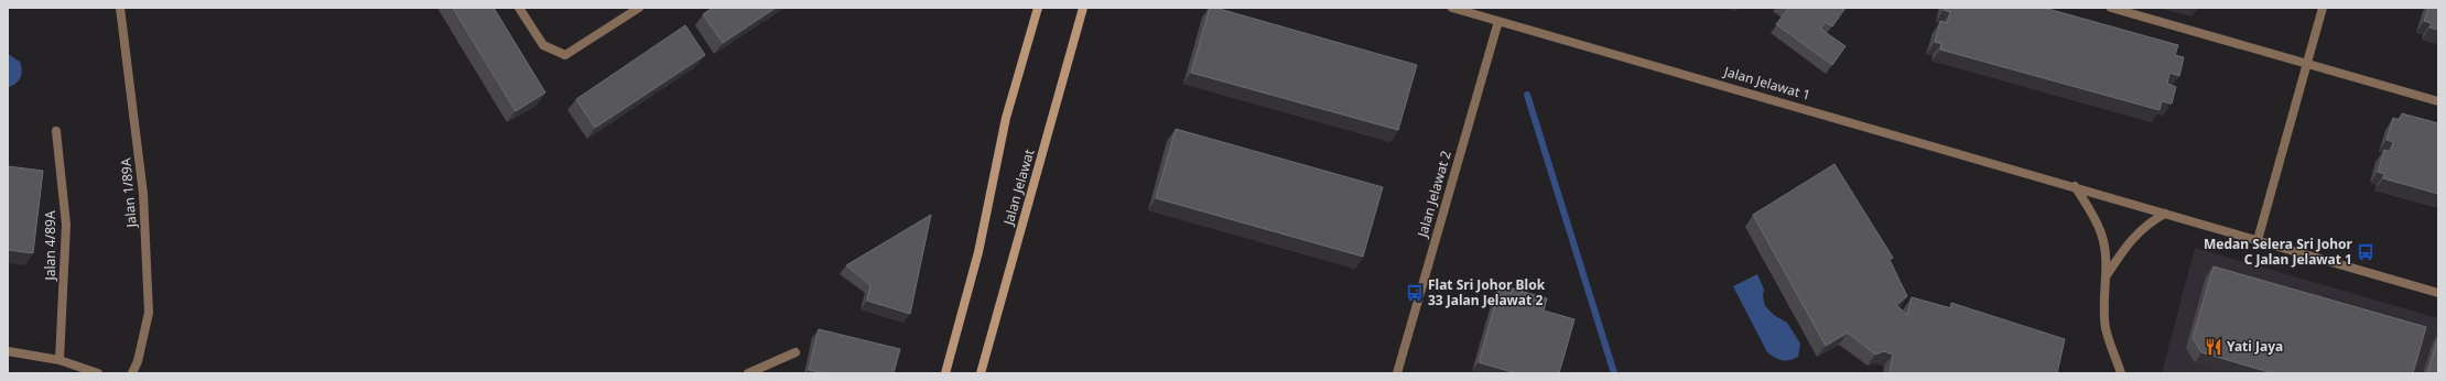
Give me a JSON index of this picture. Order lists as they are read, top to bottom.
{
  "streets": {
    "street": [
      "Jalan Jelawat 1",
      "Jalan Jelawat",
      "Jalan 1/89A",
      "Jalan Jelawat 2",
      "Jalan 4/89A"
    ]
  },
  "crossings": [
    ["Jalan Jelawat 1", "Jalan Jelawat 2"]
  ],
  "places": {
    "bus stop": ["Medan Selera Sri Johor C Jalan Jelawat 1", "Flat Sri Johor Blok 33 Jalan Jelawat 2"],
    "restaurant": ["Yati Jaya"]
  }
}
